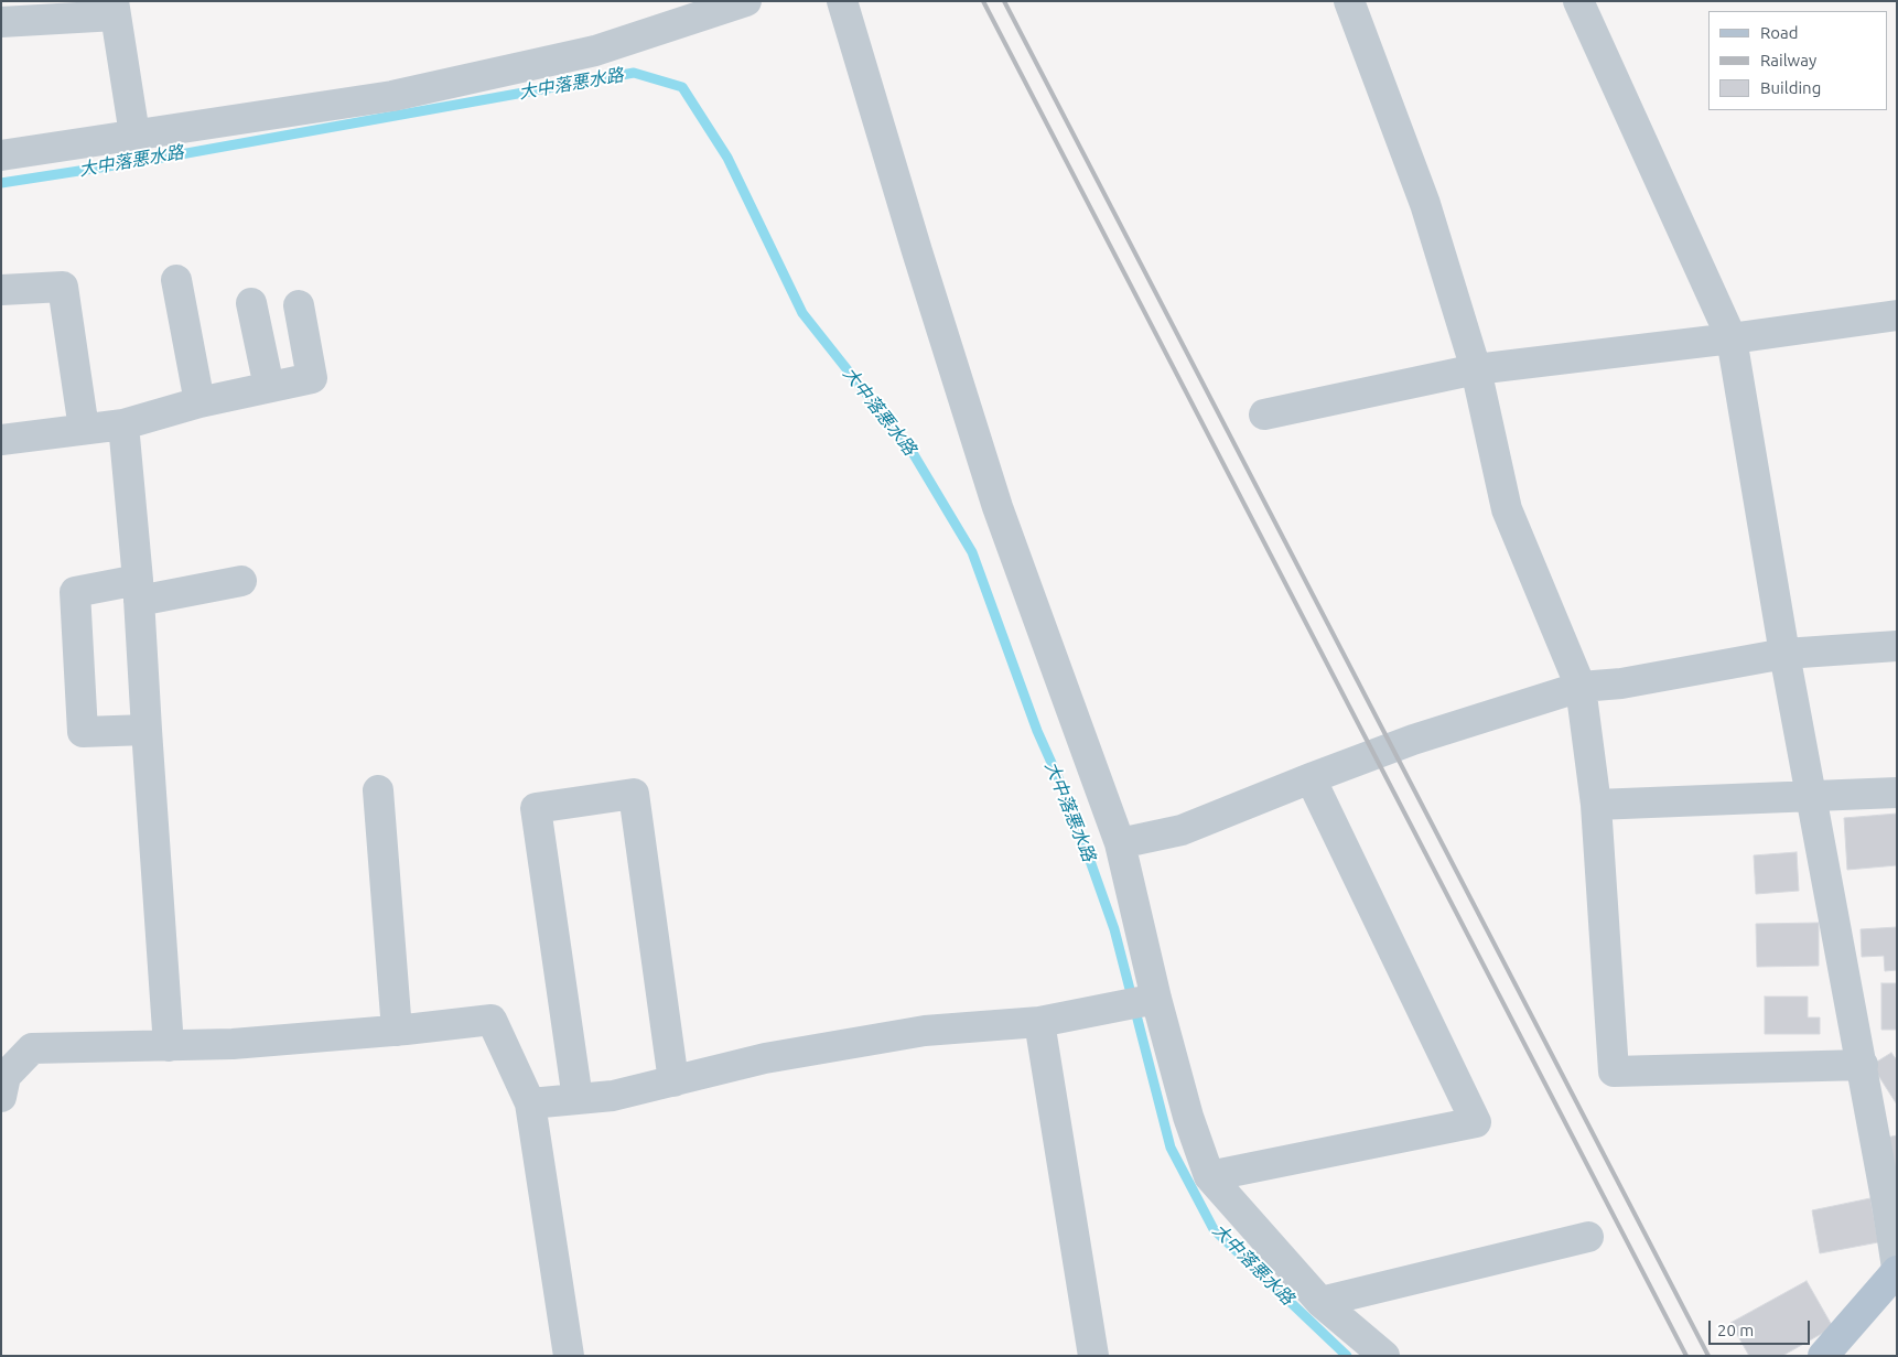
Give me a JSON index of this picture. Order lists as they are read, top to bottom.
{
  "water": ["大中落悪水路"],
  "legend": ["Road", "Railway", "Building"],
  "scale_bar": "20 m"
}
